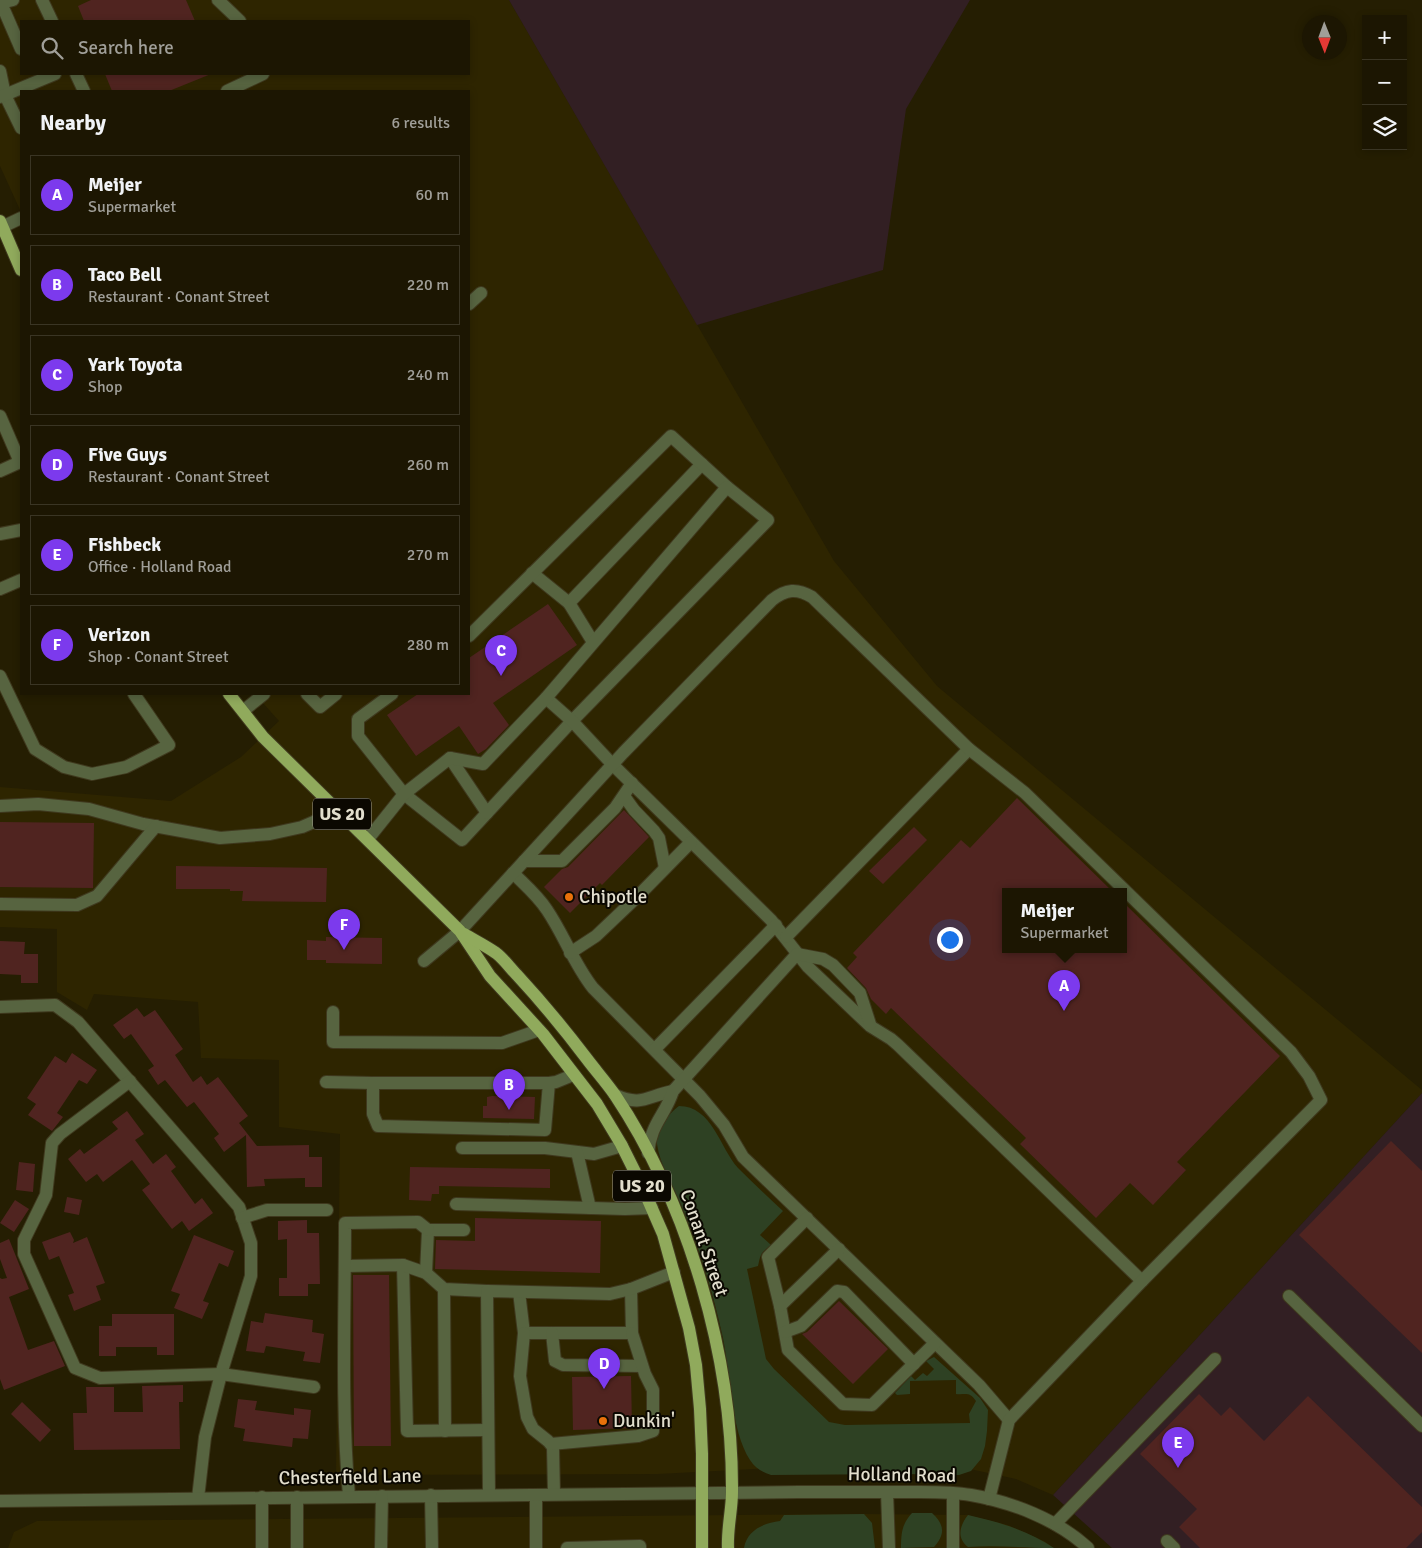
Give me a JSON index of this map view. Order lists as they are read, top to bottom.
{
  "streets": {
    "main road": ["US 20", "Conant Street"],
    "street": ["Holland Road", "Chesterfield Lane"]
  },
  "crossings": [
    ["US 20", "Conant Street"],
    ["US 20", "Holland Road"],
    ["US 20", "Chesterfield Lane"],
    ["Conant Street", "Holland Road"],
    ["Conant Street", "Chesterfield Lane"],
    ["Holland Road", "Chesterfield Lane"]
  ],
  "places": ["Chipotle", "Dunkin'"],
  "north": "bottom",
  "page": {
    "map_buttons": ["+", "−"],
    "search": "Search here",
    "heading": ["Nearby", "6 results"],
    "list": [
      {
        "mark": "A",
        "name": "Meijer",
        "note": "Supermarket",
        "value": "60 m"
      },
      {
        "mark": "B",
        "name": "Taco Bell",
        "note": "Restaurant · Conant Street",
        "value": "220 m"
      },
      {
        "mark": "C",
        "name": "Yark Toyota",
        "note": "Shop",
        "value": "240 m"
      },
      {
        "mark": "D",
        "name": "Five Guys",
        "note": "Restaurant · Conant Street",
        "value": "260 m"
      },
      {
        "mark": "E",
        "name": "Fishbeck",
        "note": "Office · Holland Road",
        "value": "270 m"
      },
      {
        "mark": "F",
        "name": "Verizon",
        "note": "Shop · Conant Street",
        "value": "280 m"
      }
    ],
    "pins": [
      "C",
      "F",
      "A",
      "B",
      "D",
      "E"
    ],
    "popup": ["Meijer", "Supermarket"]
  }
}
